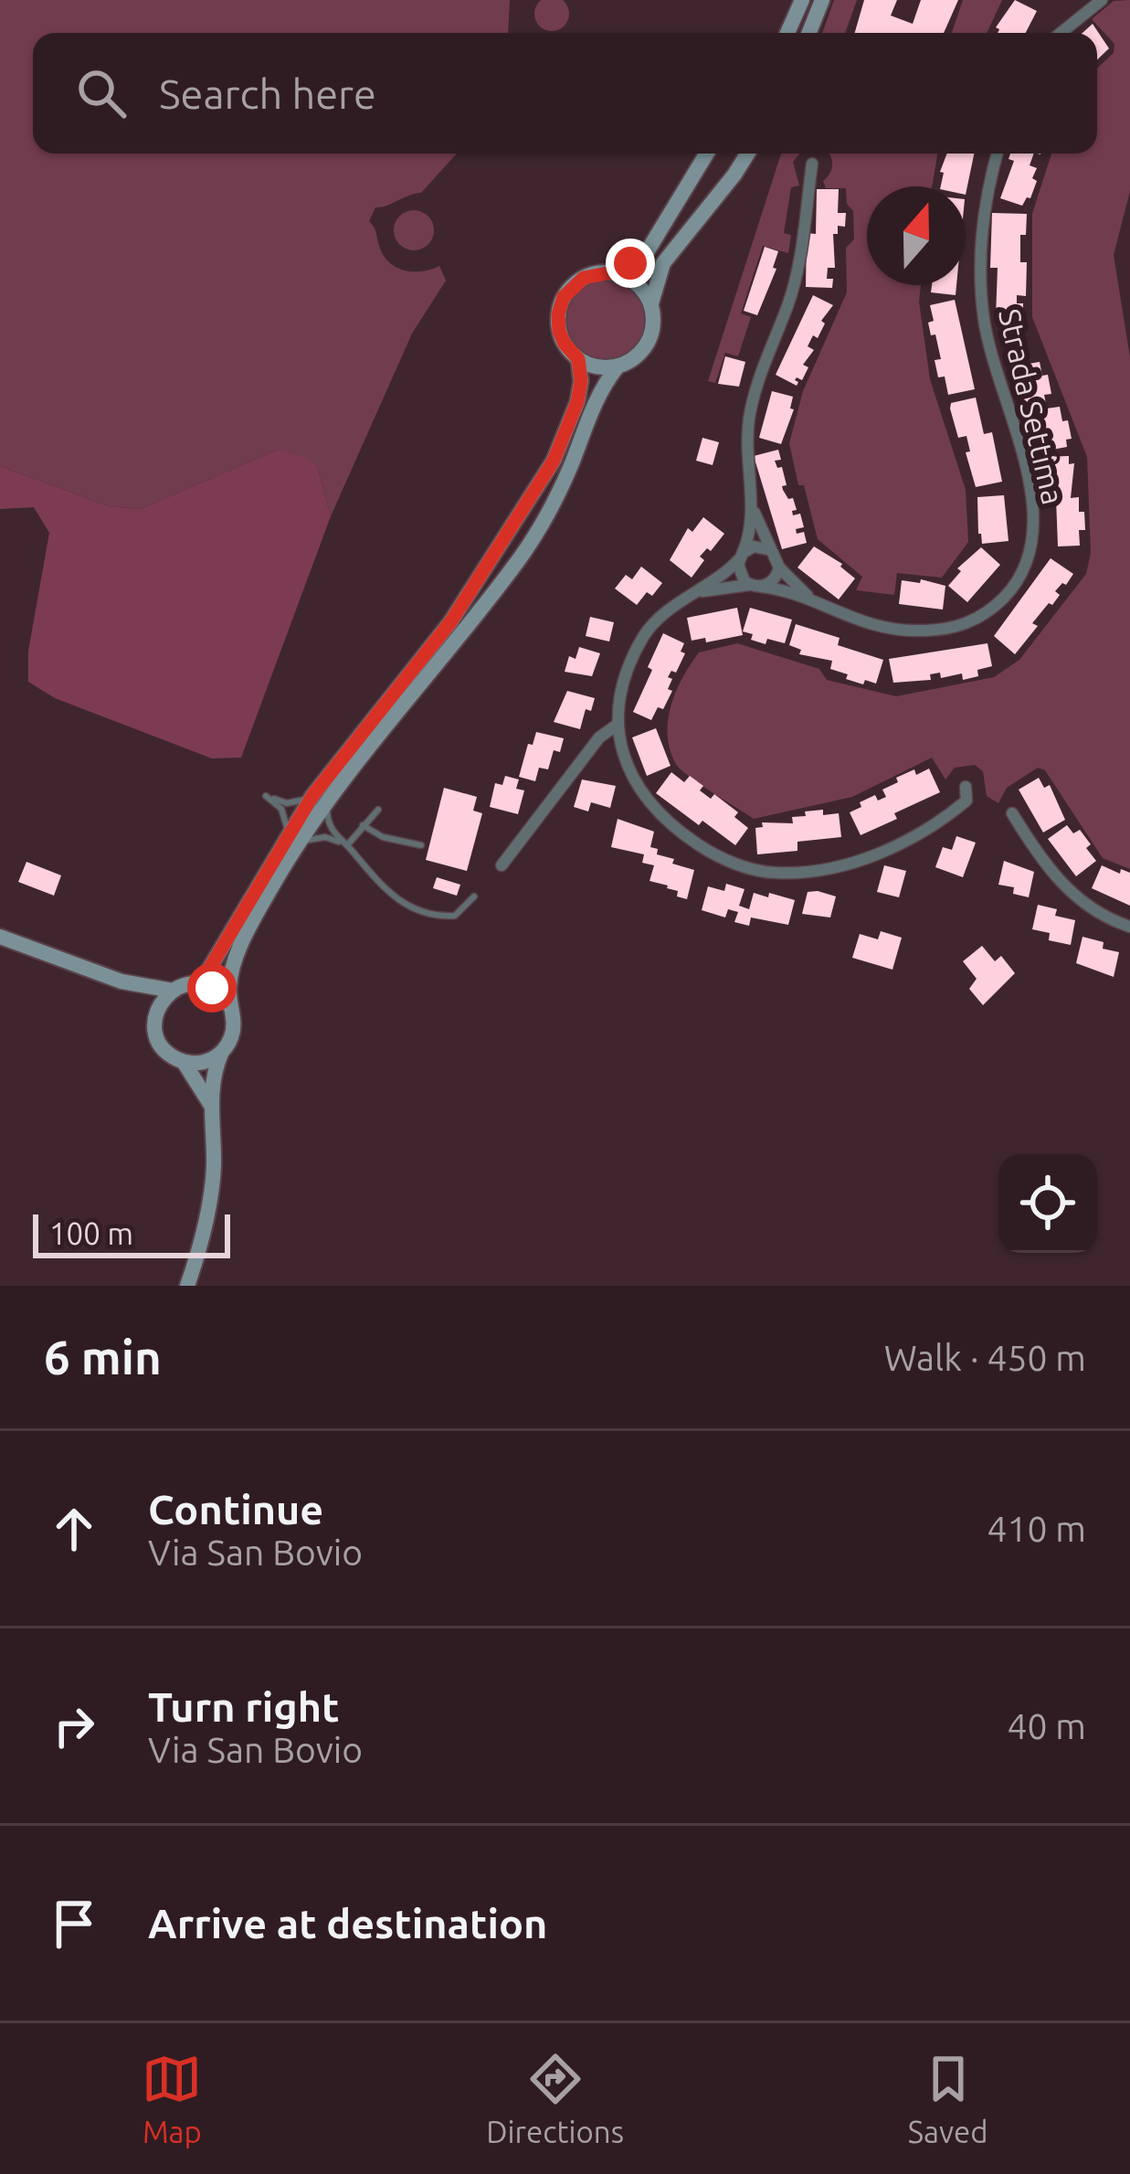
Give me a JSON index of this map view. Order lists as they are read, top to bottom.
{
  "streets": {
    "street": ["Strada Settima"]
  },
  "scale_bar": "100 m",
  "north": "top",
  "page": {
    "search": "Search here",
    "scale": "100 m",
    "heading": ["6 min", "Walk · 450 m"],
    "list": [
      ["Continue", "Via San Bovio", "410 m"],
      ["Turn right", "Via San Bovio", "40 m"],
      "Arrive at destination"
    ],
    "nav": ["Map", "Directions", "Saved"]
  }
}
